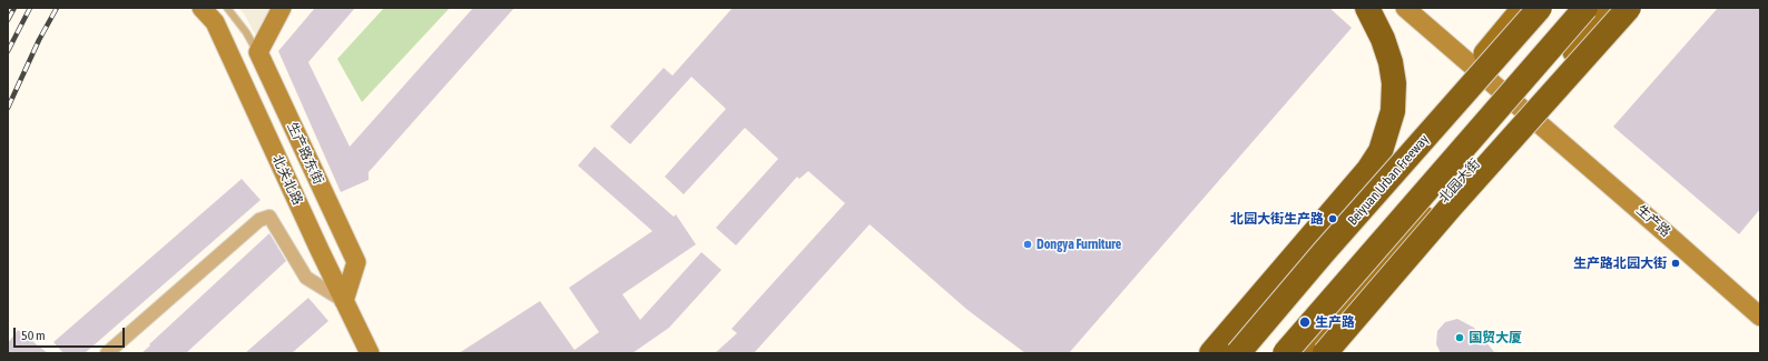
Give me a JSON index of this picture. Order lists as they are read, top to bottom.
{
  "streets": {
    "highway": ["Beiyuan Urban Freeway"],
    "main road": ["北园大街"],
    "street": ["生产路东街", "北关北路", "生产路"]
  },
  "crossings": [
    ["生产路东街", "北关北路"],
    ["北园大街", "生产路"]
  ],
  "places": [
    "北园大街生产路",
    "Dongya Furniture",
    "生产路北园大街",
    "生产路",
    "国贸大厦"
  ],
  "scale_bar": "50 m"
}
